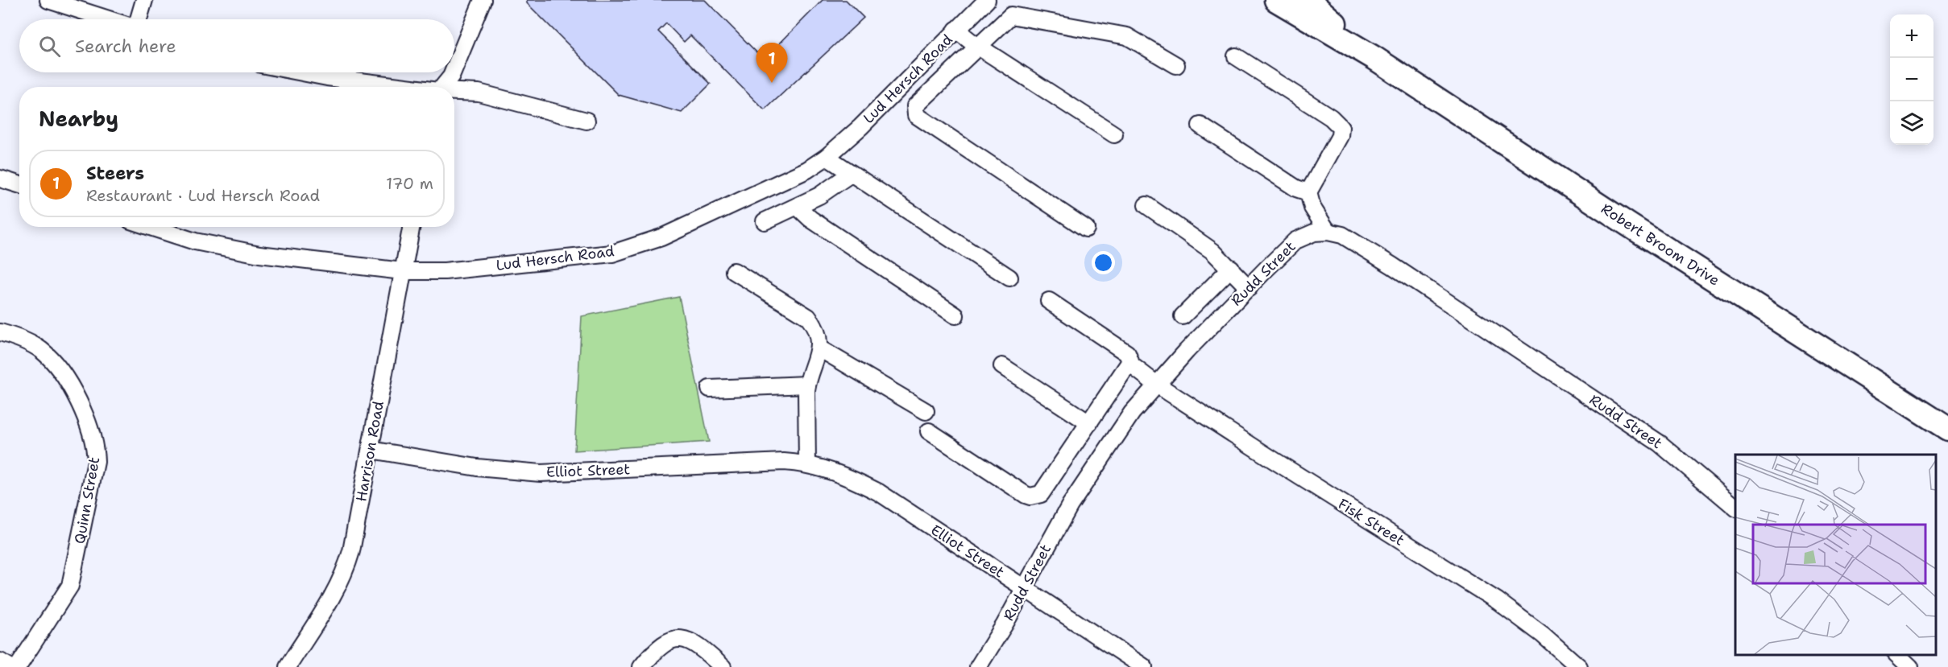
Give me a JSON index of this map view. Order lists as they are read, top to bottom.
{
  "streets": {
    "street": [
      "Lud Hersch Road",
      "Robert Broom Drive",
      "Rudd Street",
      "Harrison Road",
      "Elliot Street",
      "Quinn Street",
      "Fisk Street"
    ]
  },
  "crossings": [
    ["Lud Hersch Road", "Harrison Road"],
    ["Rudd Street", "Elliot Street"],
    ["Rudd Street", "Fisk Street"],
    ["Harrison Road", "Elliot Street"]
  ],
  "page": {
    "map_buttons": ["+", "−"],
    "search": "Search here",
    "pins": "1",
    "heading": "Nearby",
    "list": [
      {
        "mark": "1",
        "name": "Steers",
        "note": "Restaurant · Lud Hersch Road",
        "value": "170 m"
      }
    ]
  }
}
